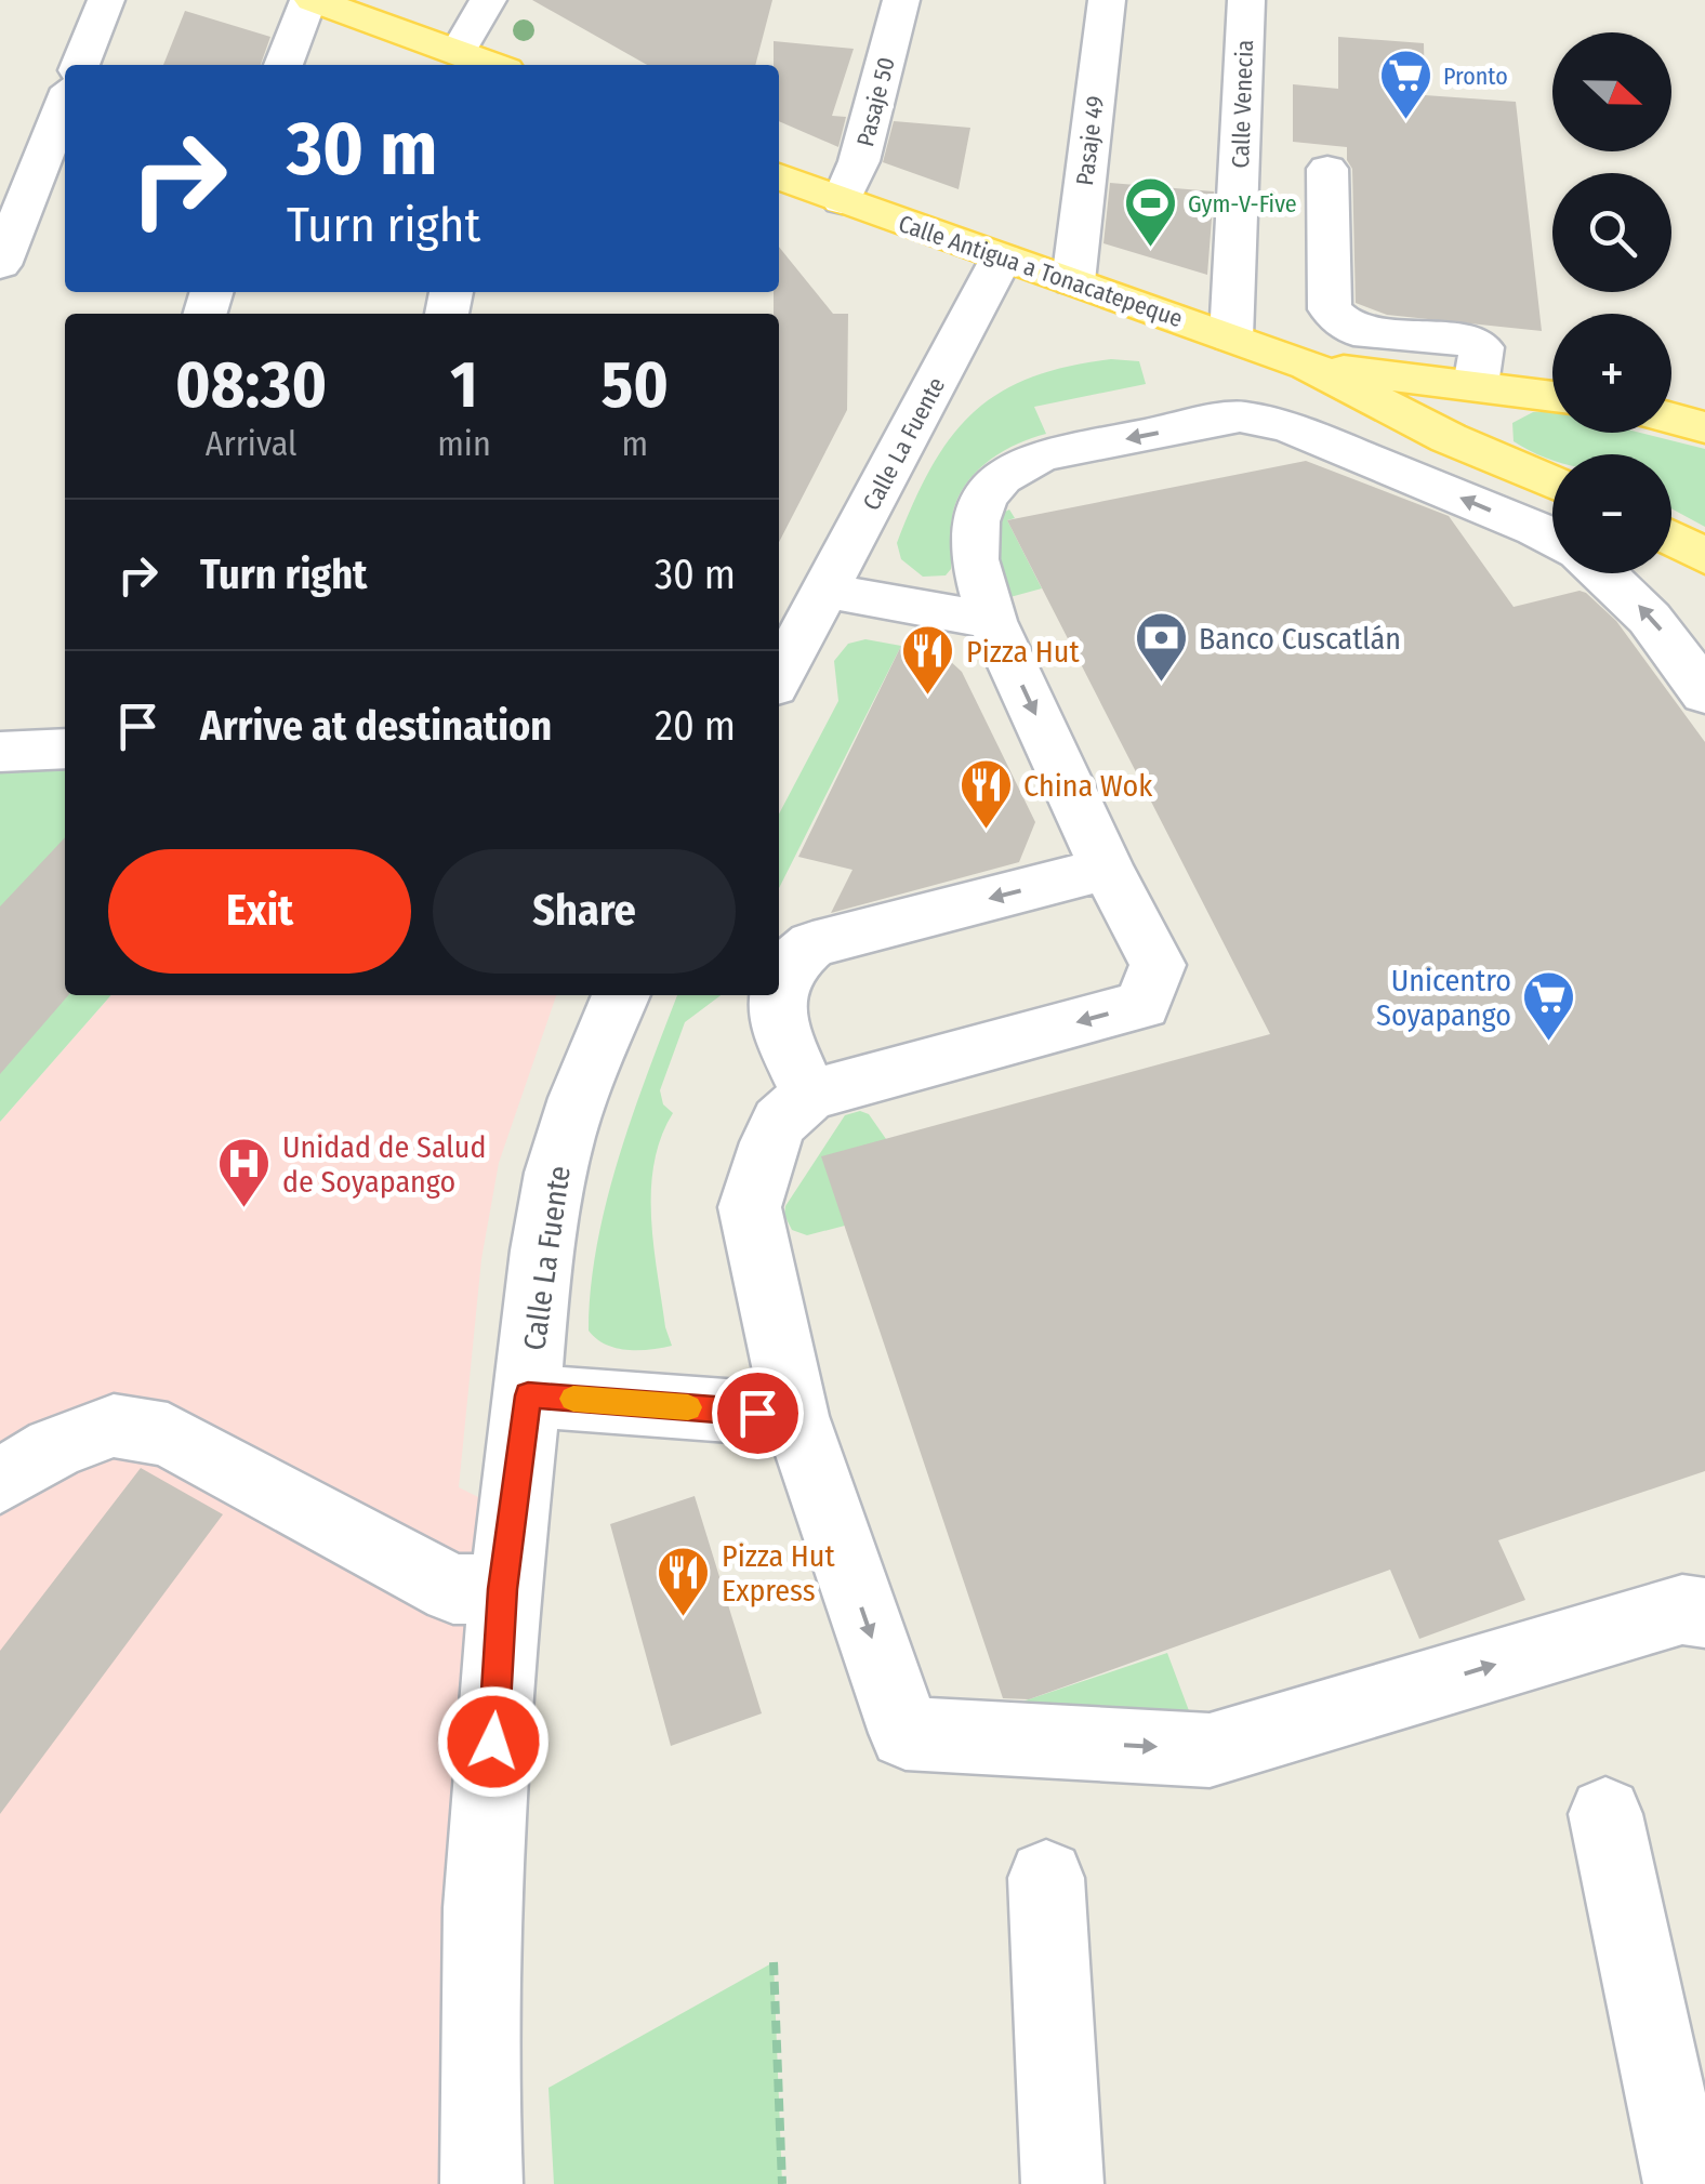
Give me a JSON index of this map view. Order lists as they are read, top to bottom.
{
  "streets": {
    "main road": ["Calle Antigua a Tonacatepeque"],
    "street": [
      "Pasaje 50",
      "Calle Venecia",
      "Pasaje 49",
      "Calle La Fuente"
    ]
  },
  "crossings": [
    ["Pasaje 50", "Calle Antigua a Tonacatepeque"],
    ["Calle Venecia", "Calle Antigua a Tonacatepeque"],
    ["Pasaje 49", "Calle Antigua a Tonacatepeque"],
    ["Calle Antigua a Tonacatepeque", "Calle La Fuente"]
  ],
  "places": {
    "supermarket": ["Pronto", "Unicentro Soyapango"],
    "sports": ["Gym-V-Five"],
    "bank": ["Banco Cuscatlán"],
    "restaurant": ["Pizza Hut", "China Wok", "Pizza Hut Express"],
    "hospital": ["Unidad de Salud de Soyapango"]
  },
  "north": "right",
  "page": {
    "map_buttons": ["+", "−"],
    "turn": ["30 m", "Turn right"],
    "eta": [
      "08:30",
      "Arrival",
      "1",
      "min",
      "50",
      "m"
    ],
    "list": [
      {
        "name": "Turn right",
        "value": "30 m"
      },
      {
        "name": "Arrive at destination",
        "value": "20 m"
      }
    ],
    "buttons": ["Exit", "Share"]
  }
}
